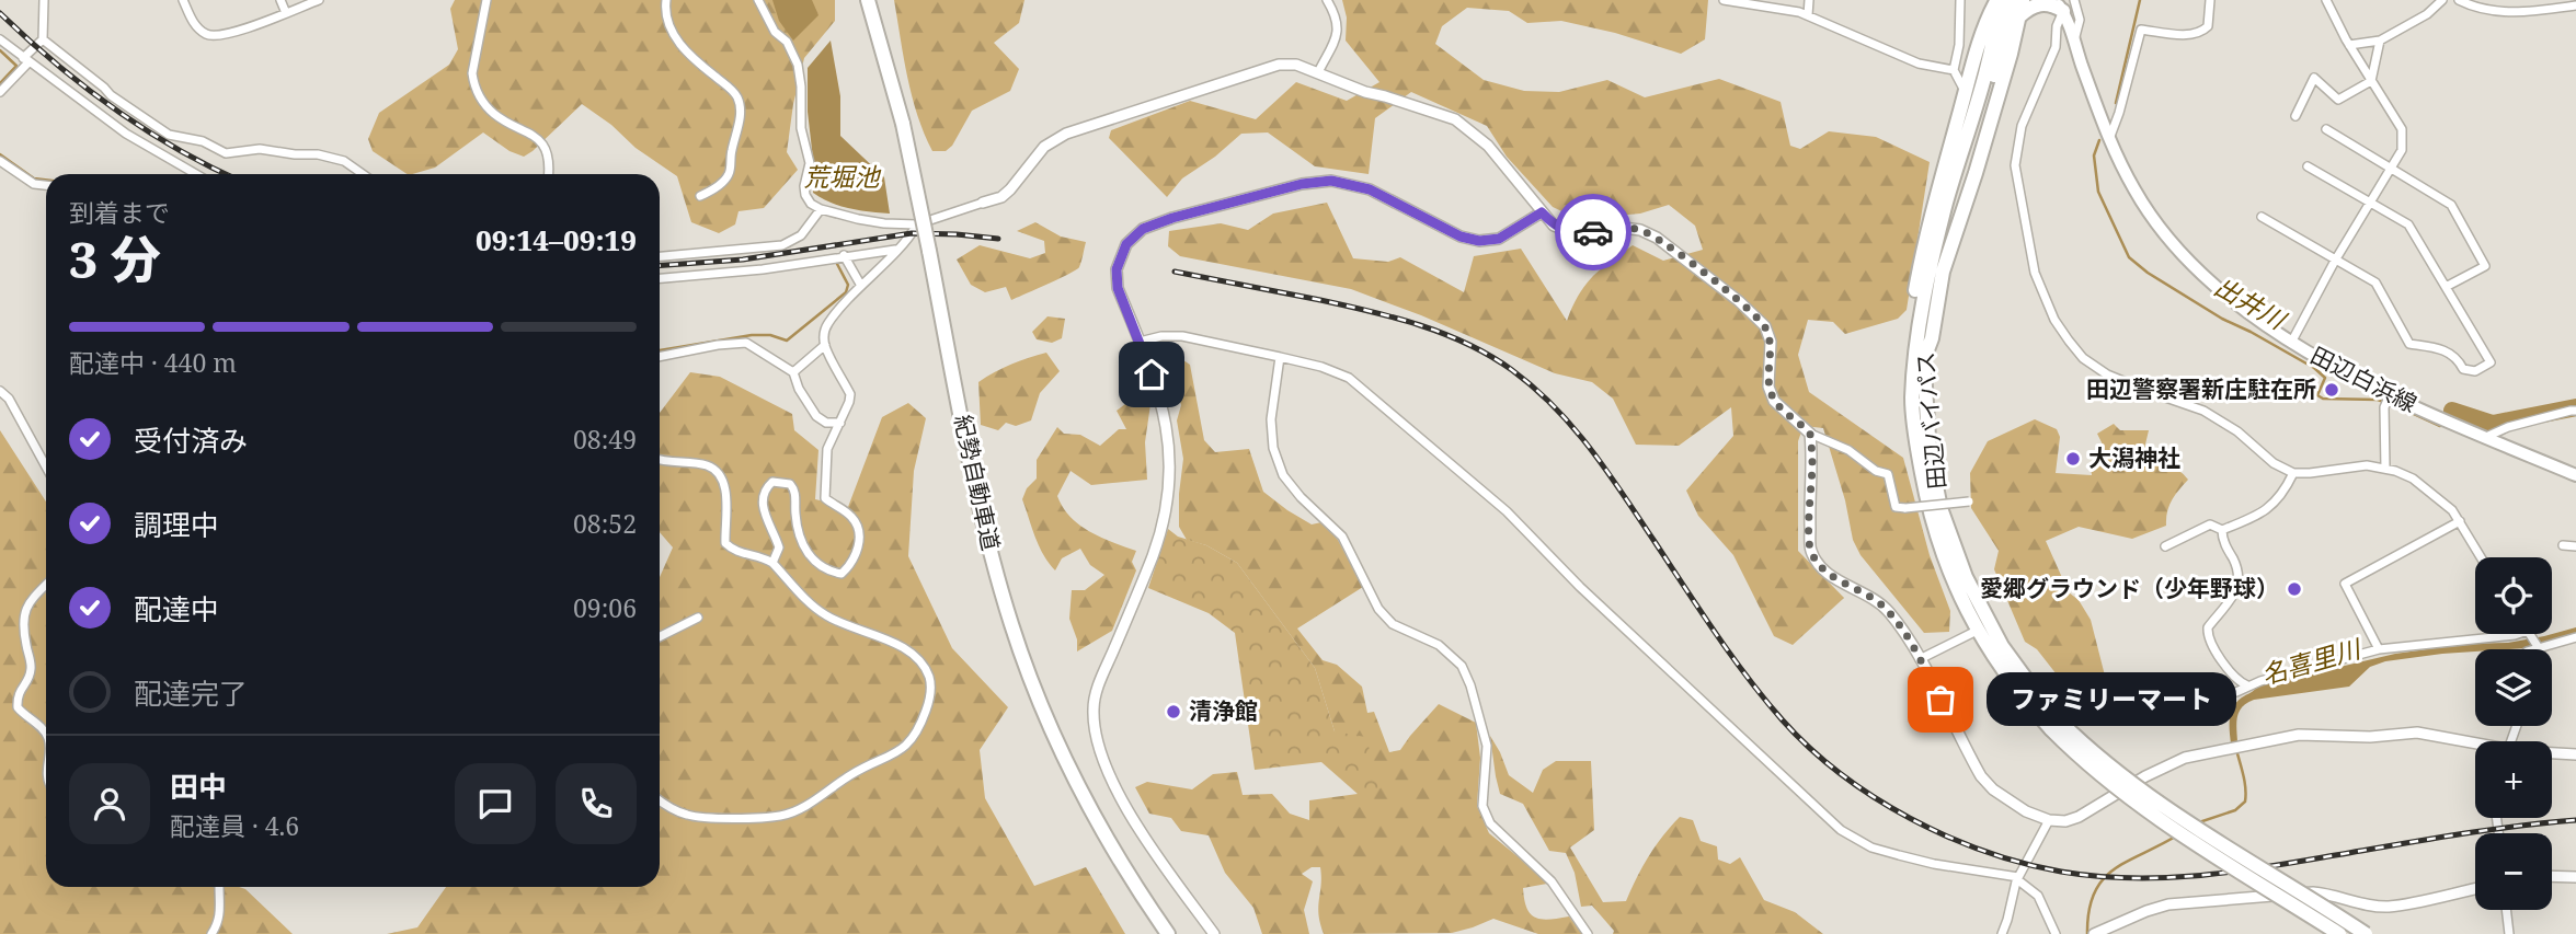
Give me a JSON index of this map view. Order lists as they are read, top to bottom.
{
  "streets": {
    "highway": ["田辺バイパス", "紀勢自動車道"],
    "main road": ["田辺白浜線"]
  },
  "water": ["荒堀池", "出井川", "名喜里川"],
  "places": [
    "田辺警察署新庄駐在所",
    "大潟神社",
    "愛郷グラウンド（少年野球）",
    "ファミリーマート",
    "清浄館"
  ],
  "page": {
    "heading": ["3 分", "到着まで", "09:14–09:19"],
    "panel": ["田中", "配達員 · 4.6"],
    "bar": "配達中 · 440 m",
    "list": [
      ["受付済み", "08:49"],
      ["調理中", "08:52"],
      ["配達中", "09:06"],
      "配達完了"
    ],
    "map_buttons": ["+", "−"],
    "bubble": "ファミリーマート"
  }
}
